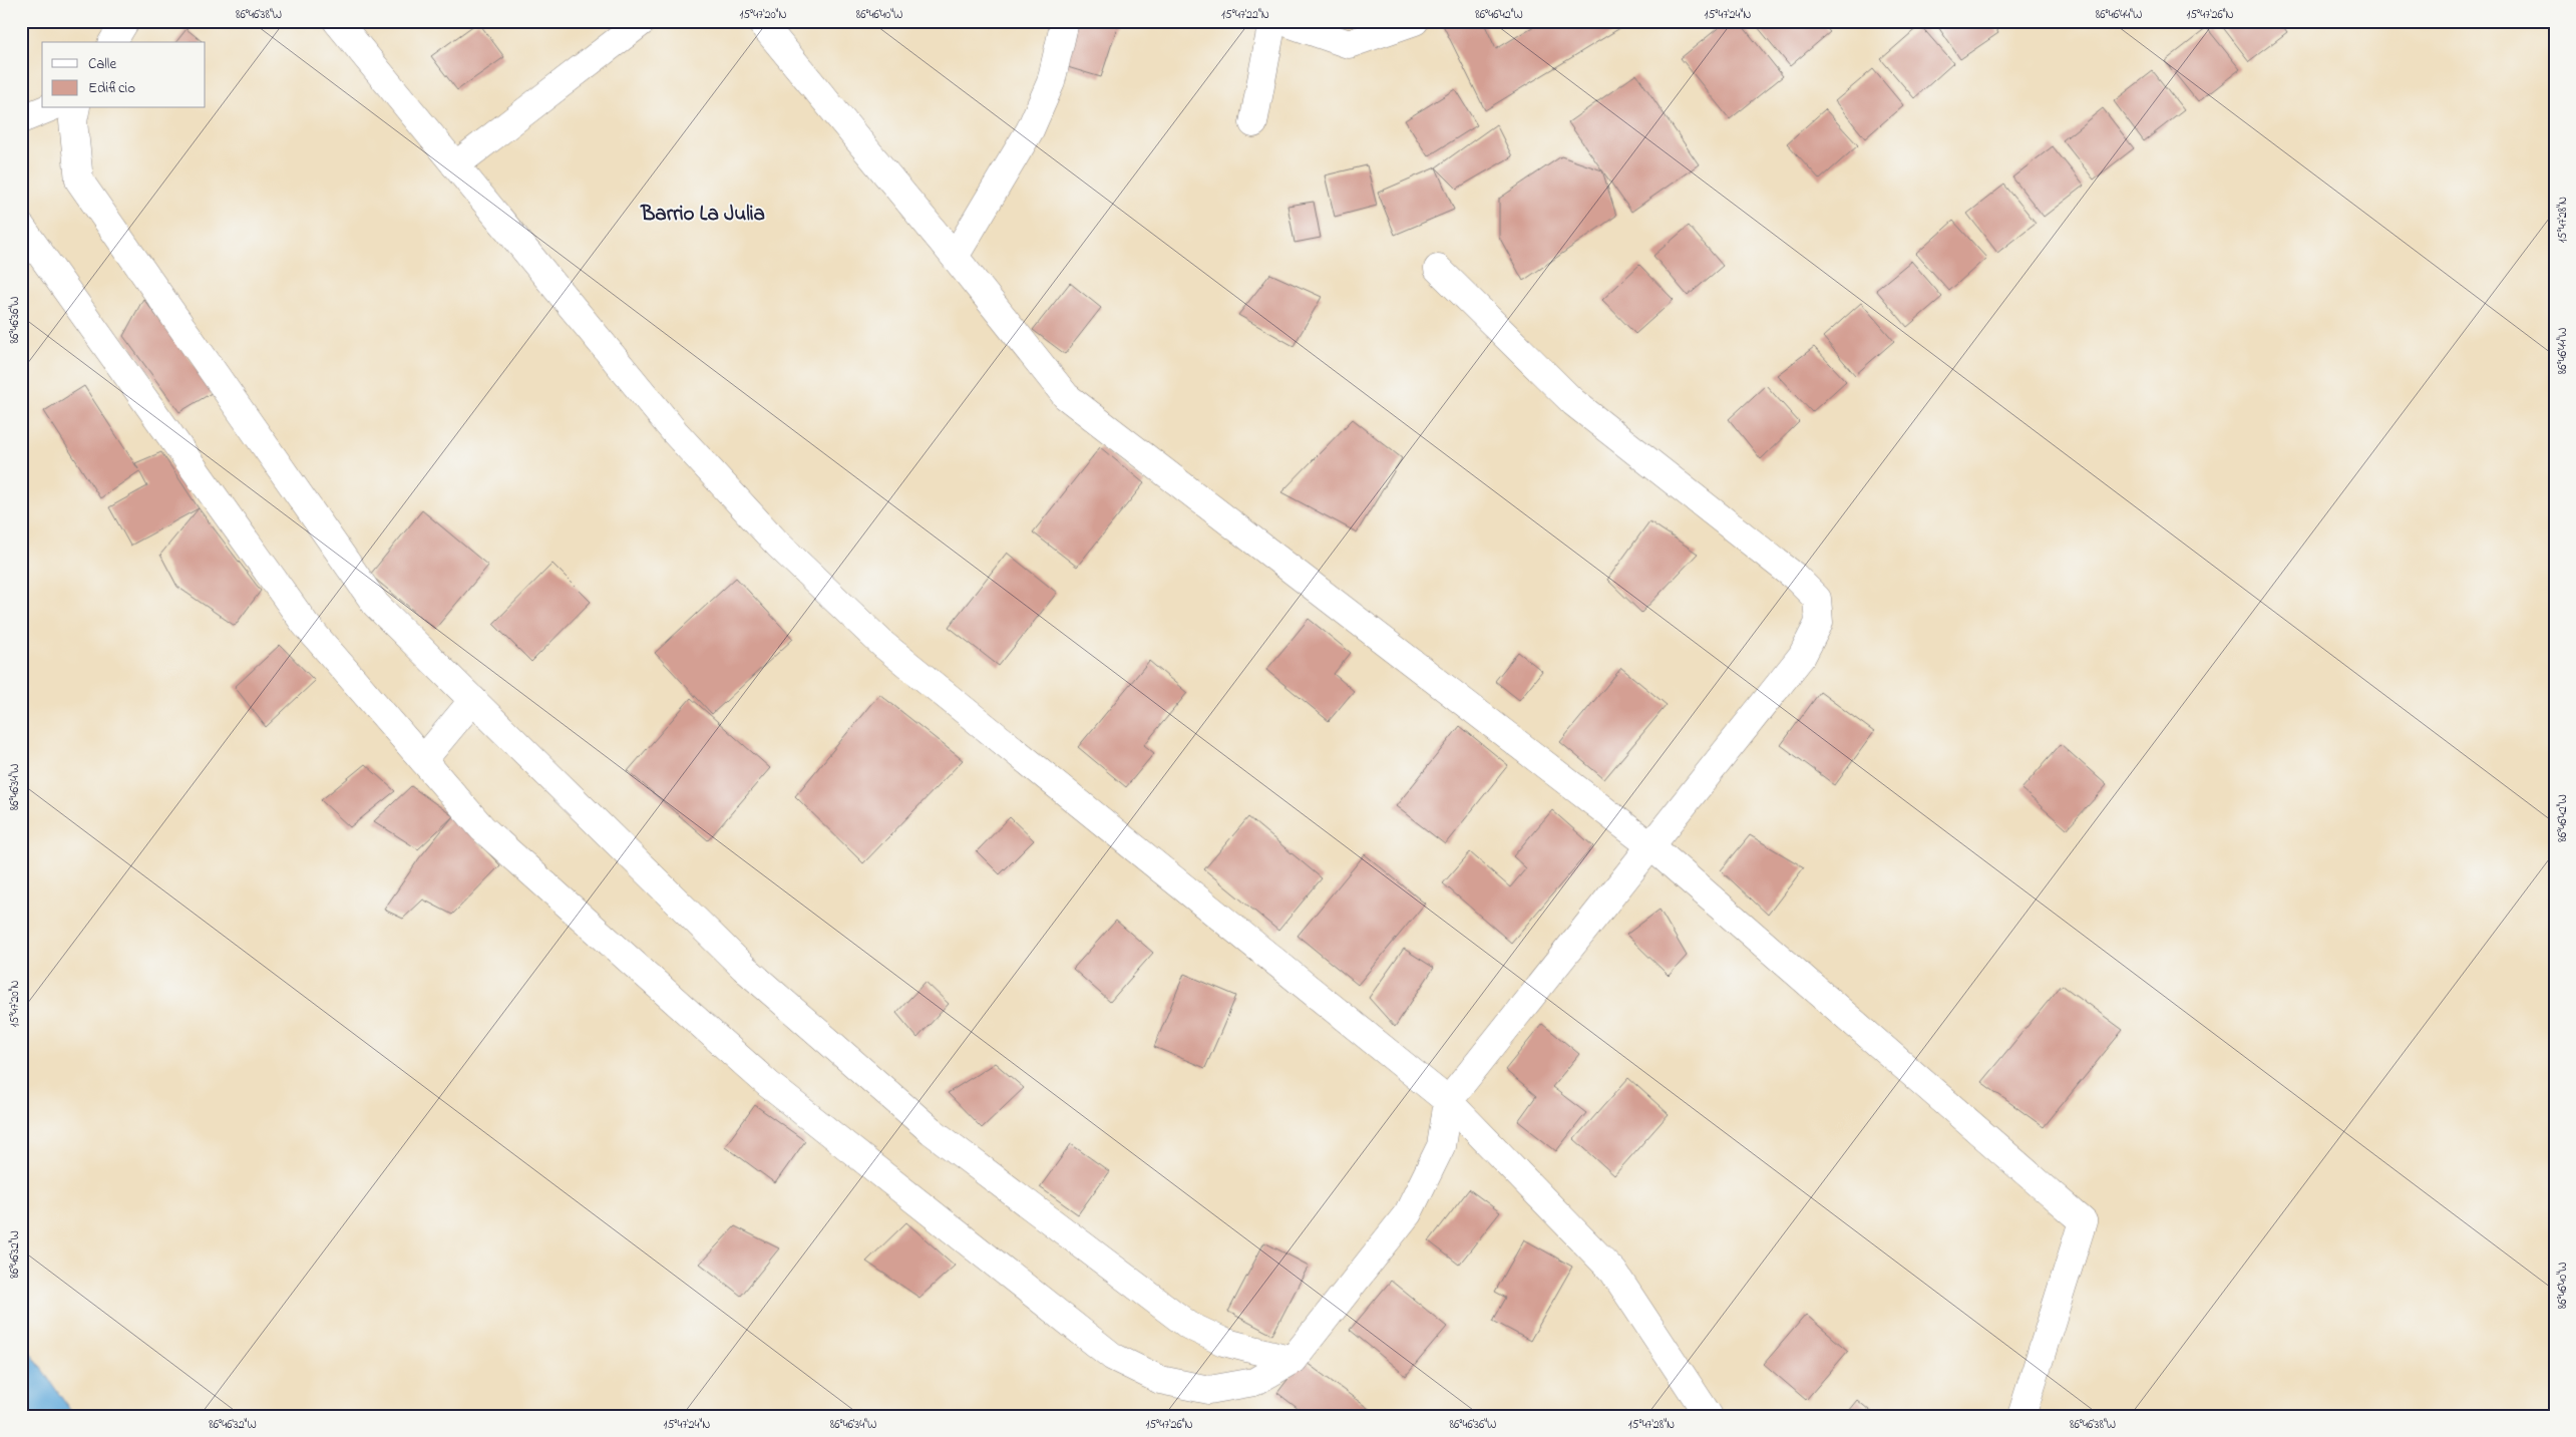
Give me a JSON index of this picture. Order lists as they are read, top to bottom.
{
  "districts": ["Barrio La Julia"],
  "legend": ["Calle", "Edificio"],
  "coordinates": [
    "86°46'38\"W",
    "15°47'20\"N",
    "86°46'40\"W",
    "15°47'22\"N",
    "86°46'42\"W",
    "15°47'24\"N",
    "86°46'44\"W",
    "15°47'26\"N",
    "15°47'28\"N",
    "86°46'36\"W",
    "86°46'34\"W",
    "86°46'32\"W"
  ]
}
